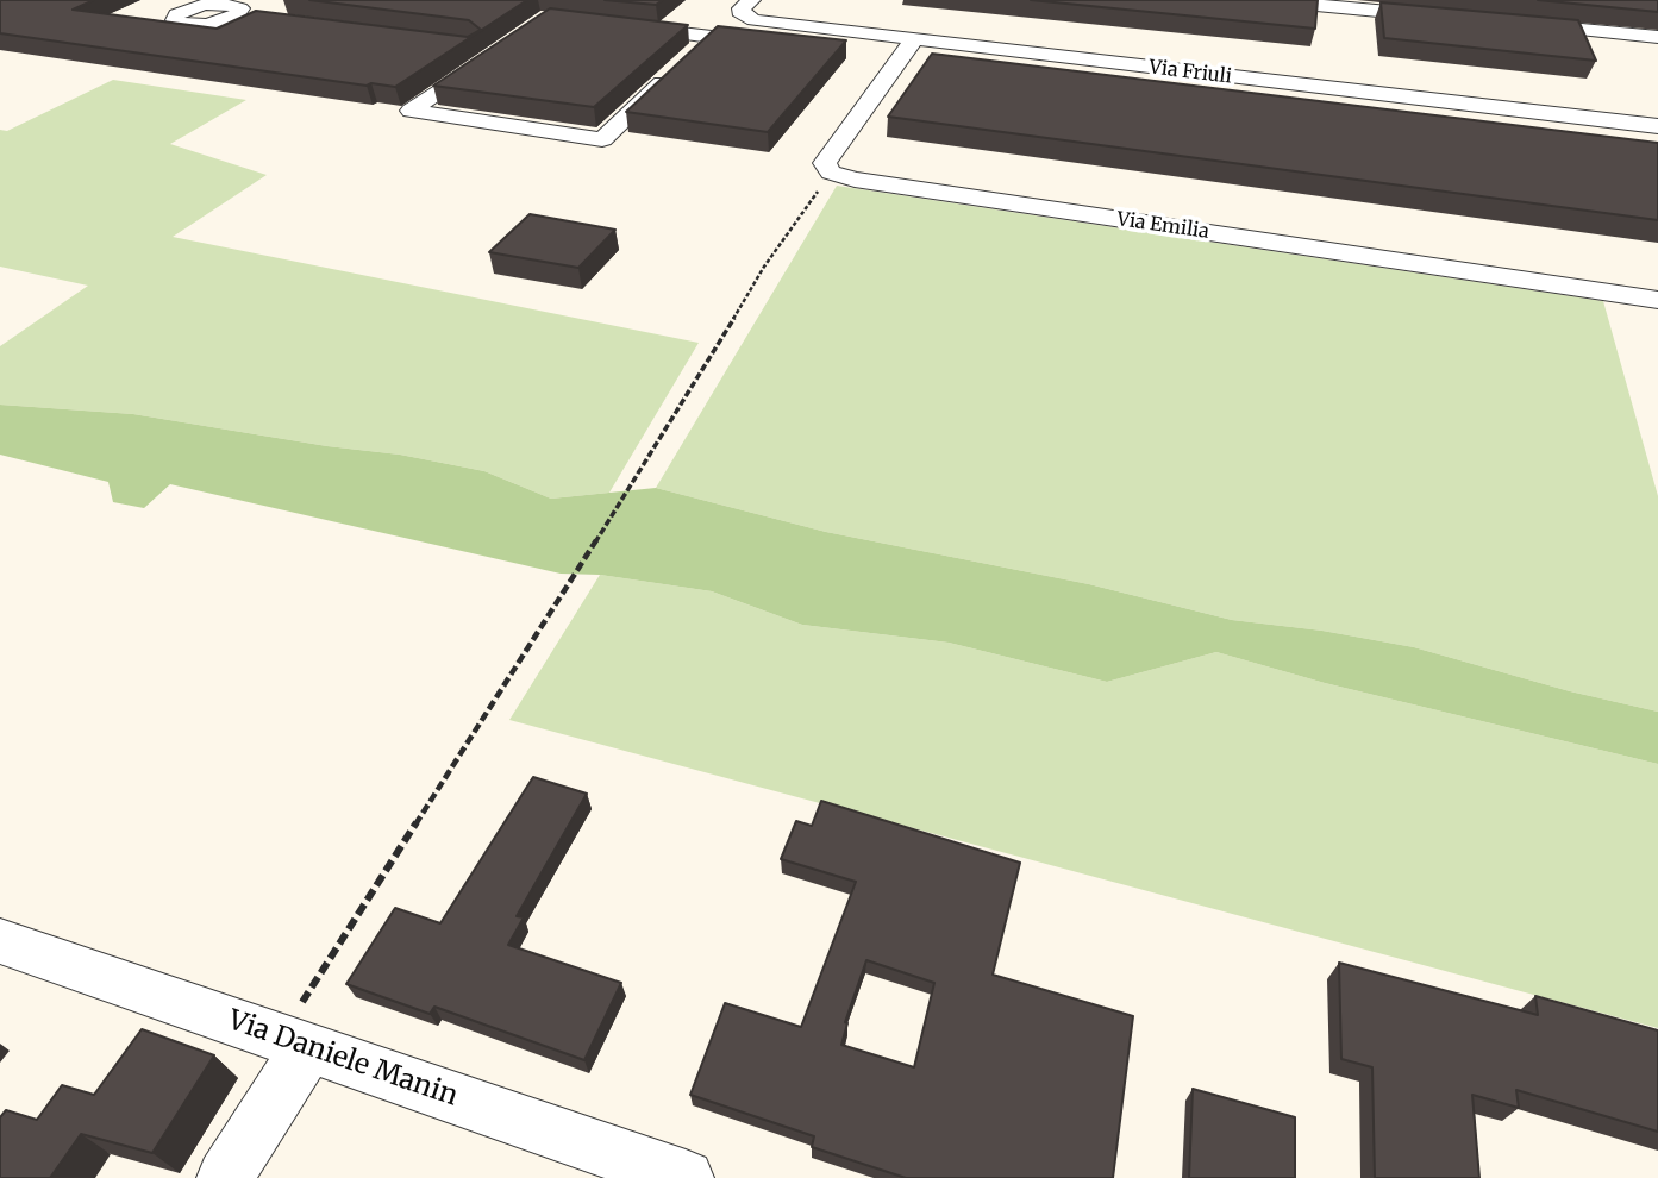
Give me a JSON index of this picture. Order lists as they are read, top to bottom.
{
  "streets": {
    "street": ["Via Friuli", "Via Emilia", "Via Daniele Manin"]
  }
}
